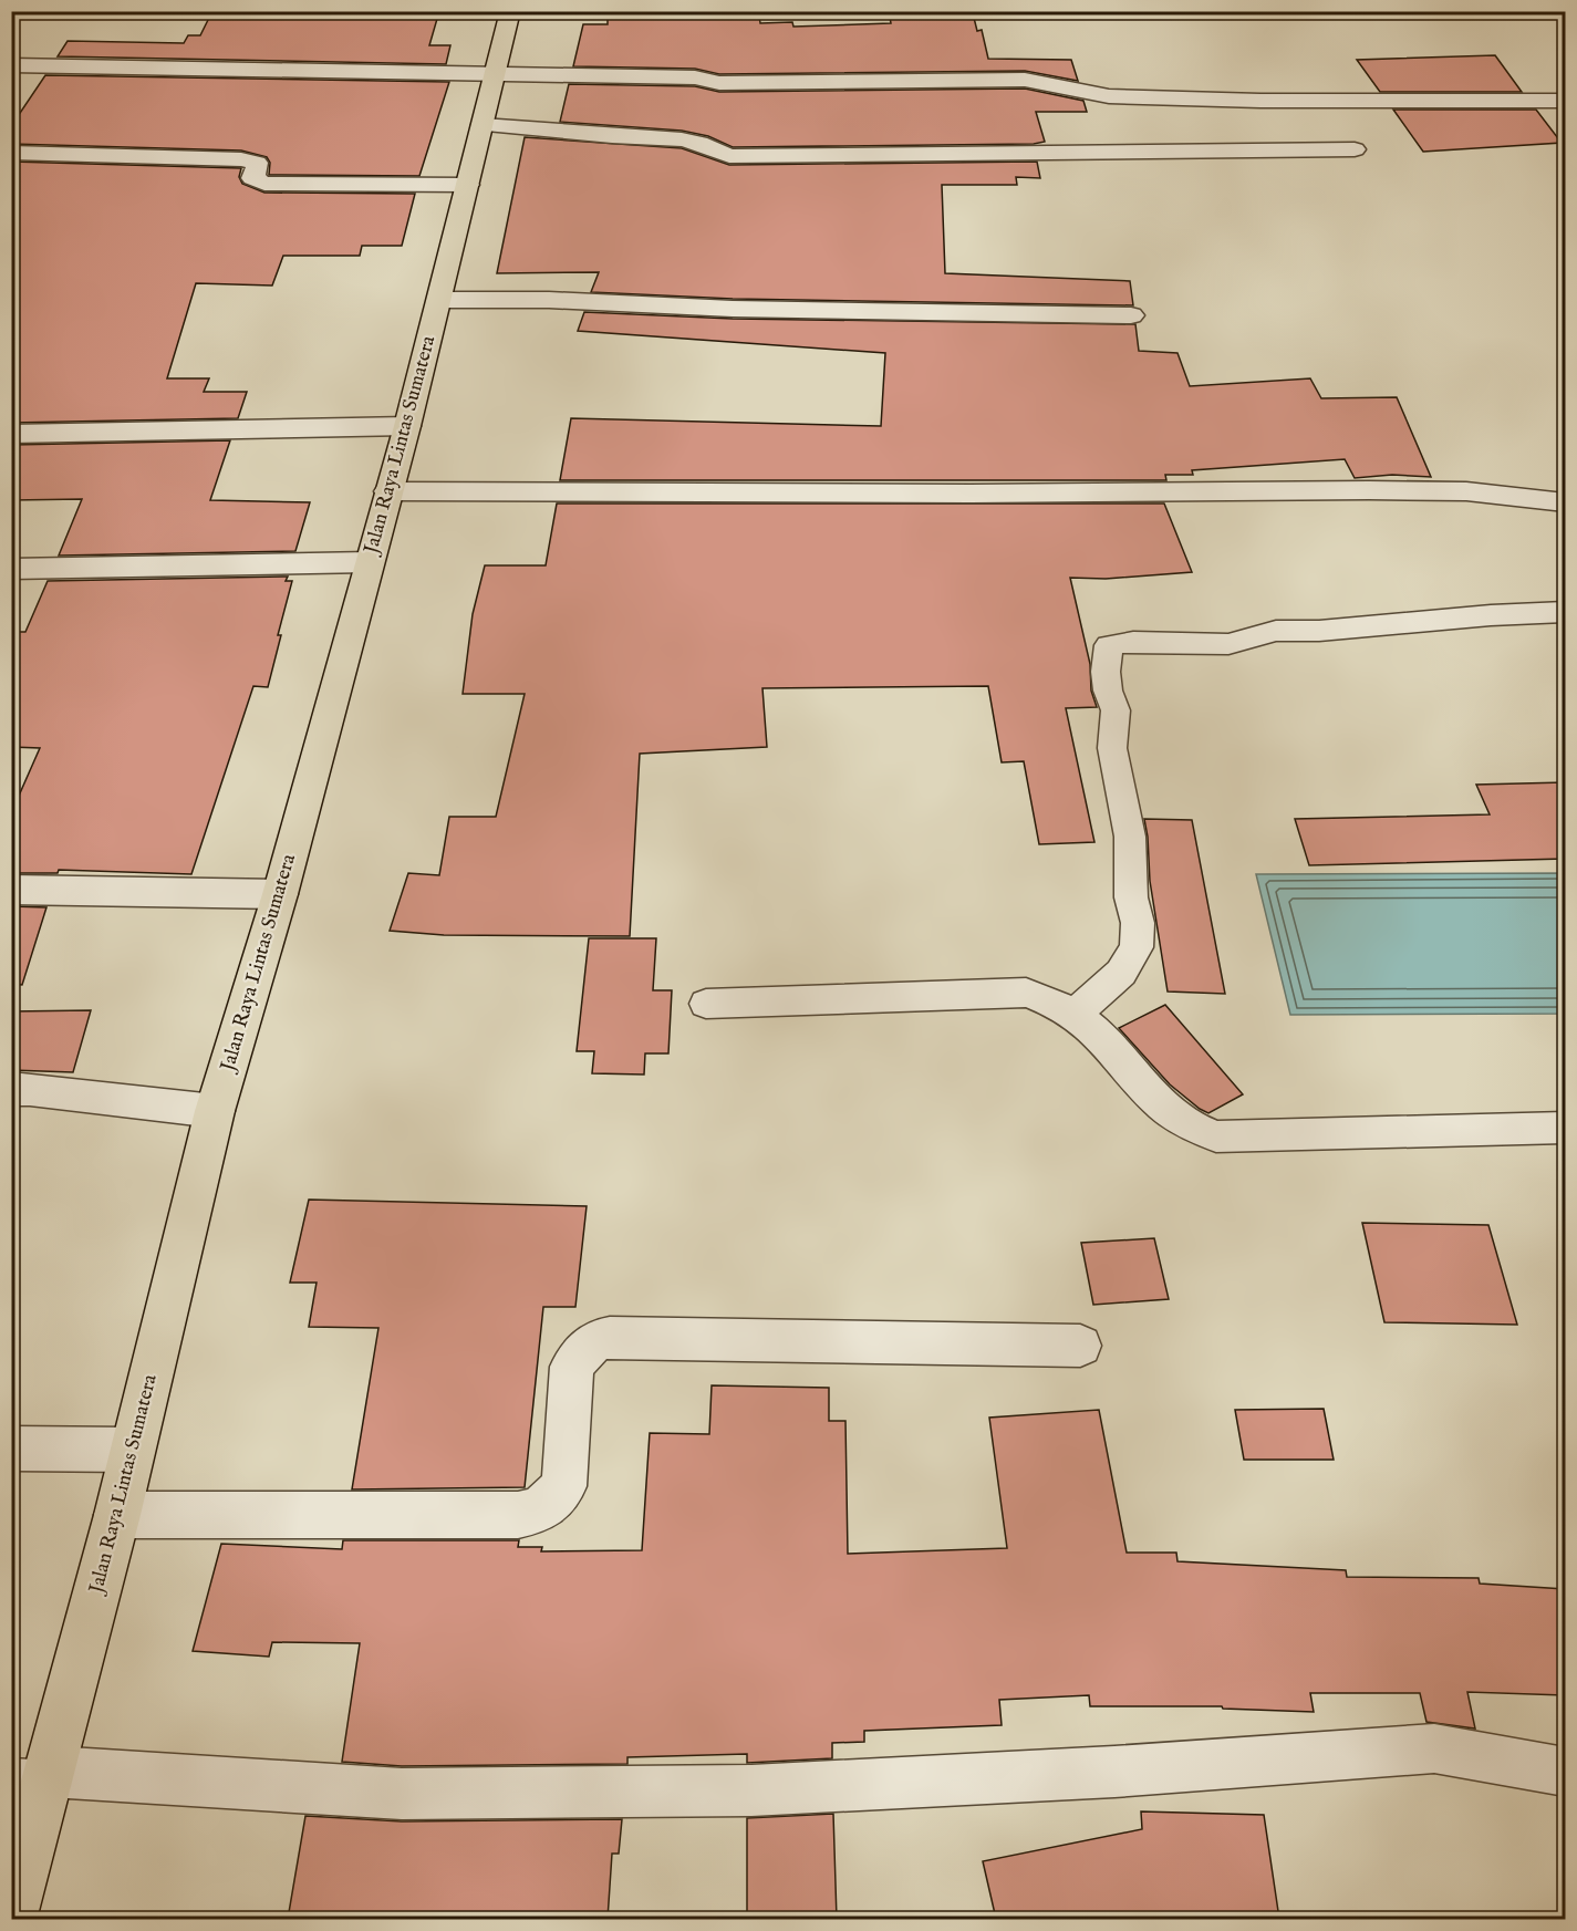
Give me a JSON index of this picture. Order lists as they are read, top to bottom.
{
  "streets": {
    "highway": ["Jalan Raya Lintas Sumatera"]
  }
}
